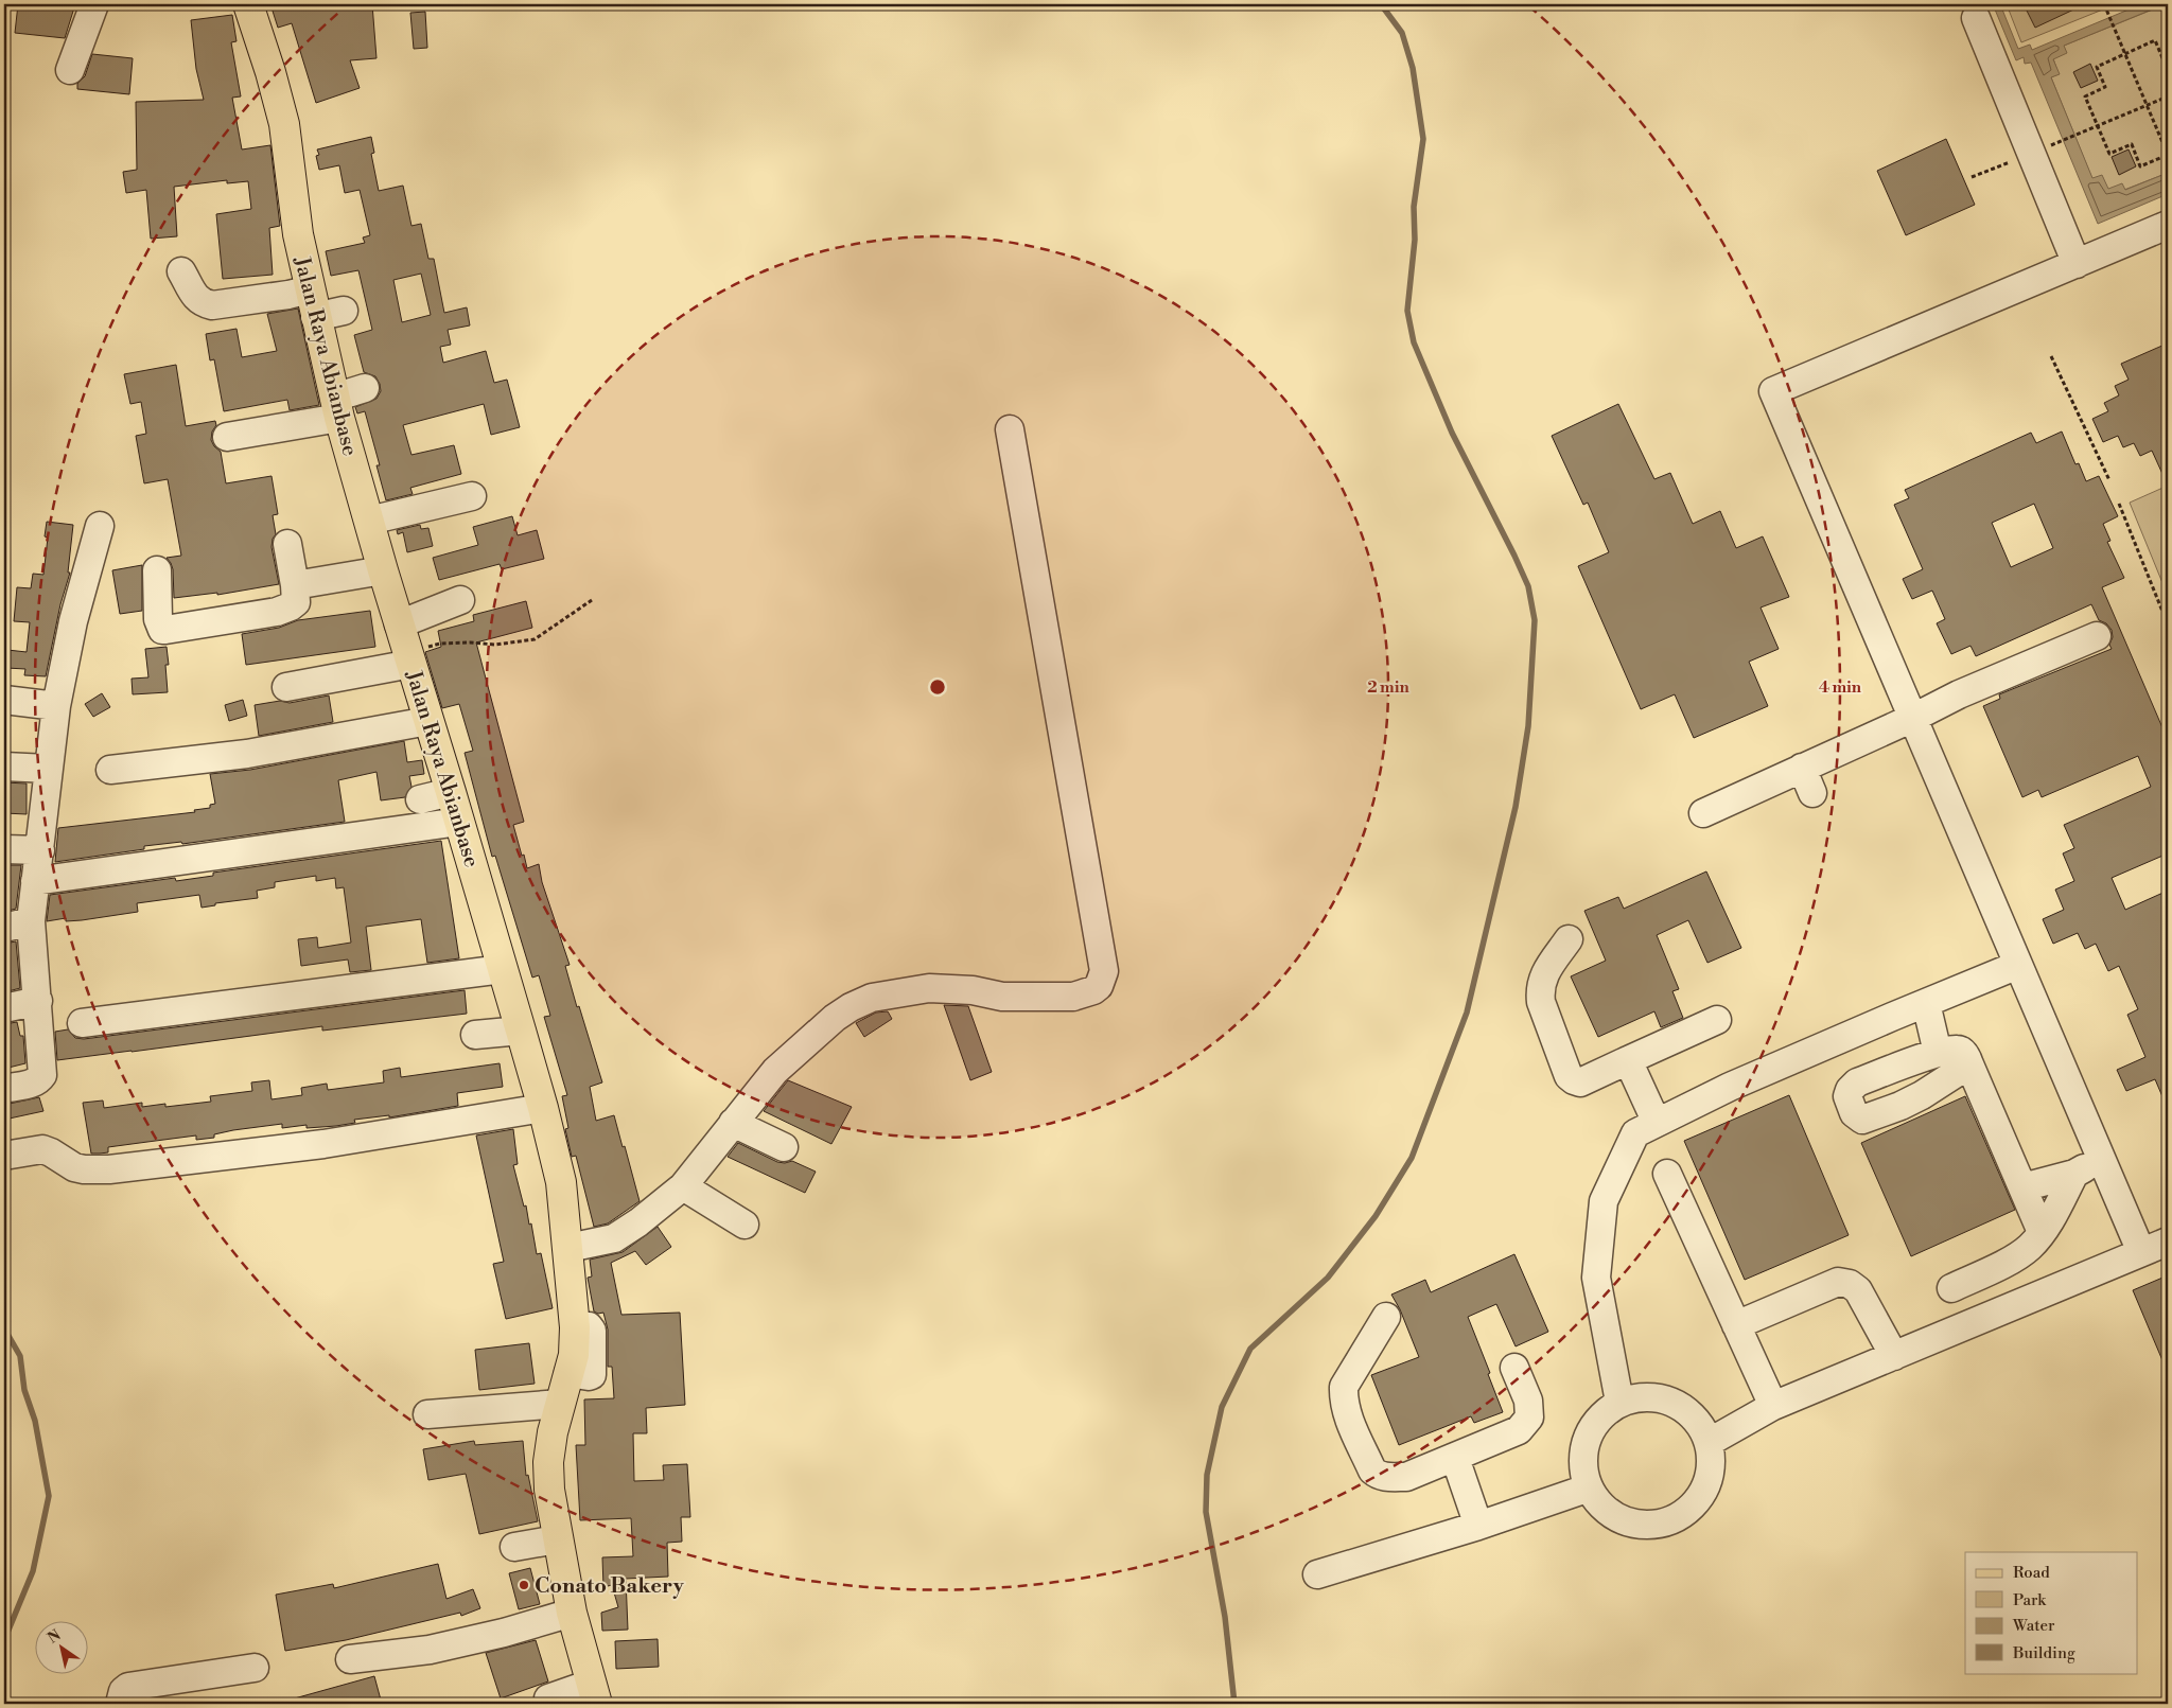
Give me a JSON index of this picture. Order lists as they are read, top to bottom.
{
  "streets": {
    "main road": ["Jalan Raya Abianbase"]
  },
  "places": ["Conato Bakery"],
  "legend": [
    "Road",
    "Park",
    "Water",
    "Building"
  ],
  "north": "top left",
  "rings": ["2 min", "4 min"]
}
